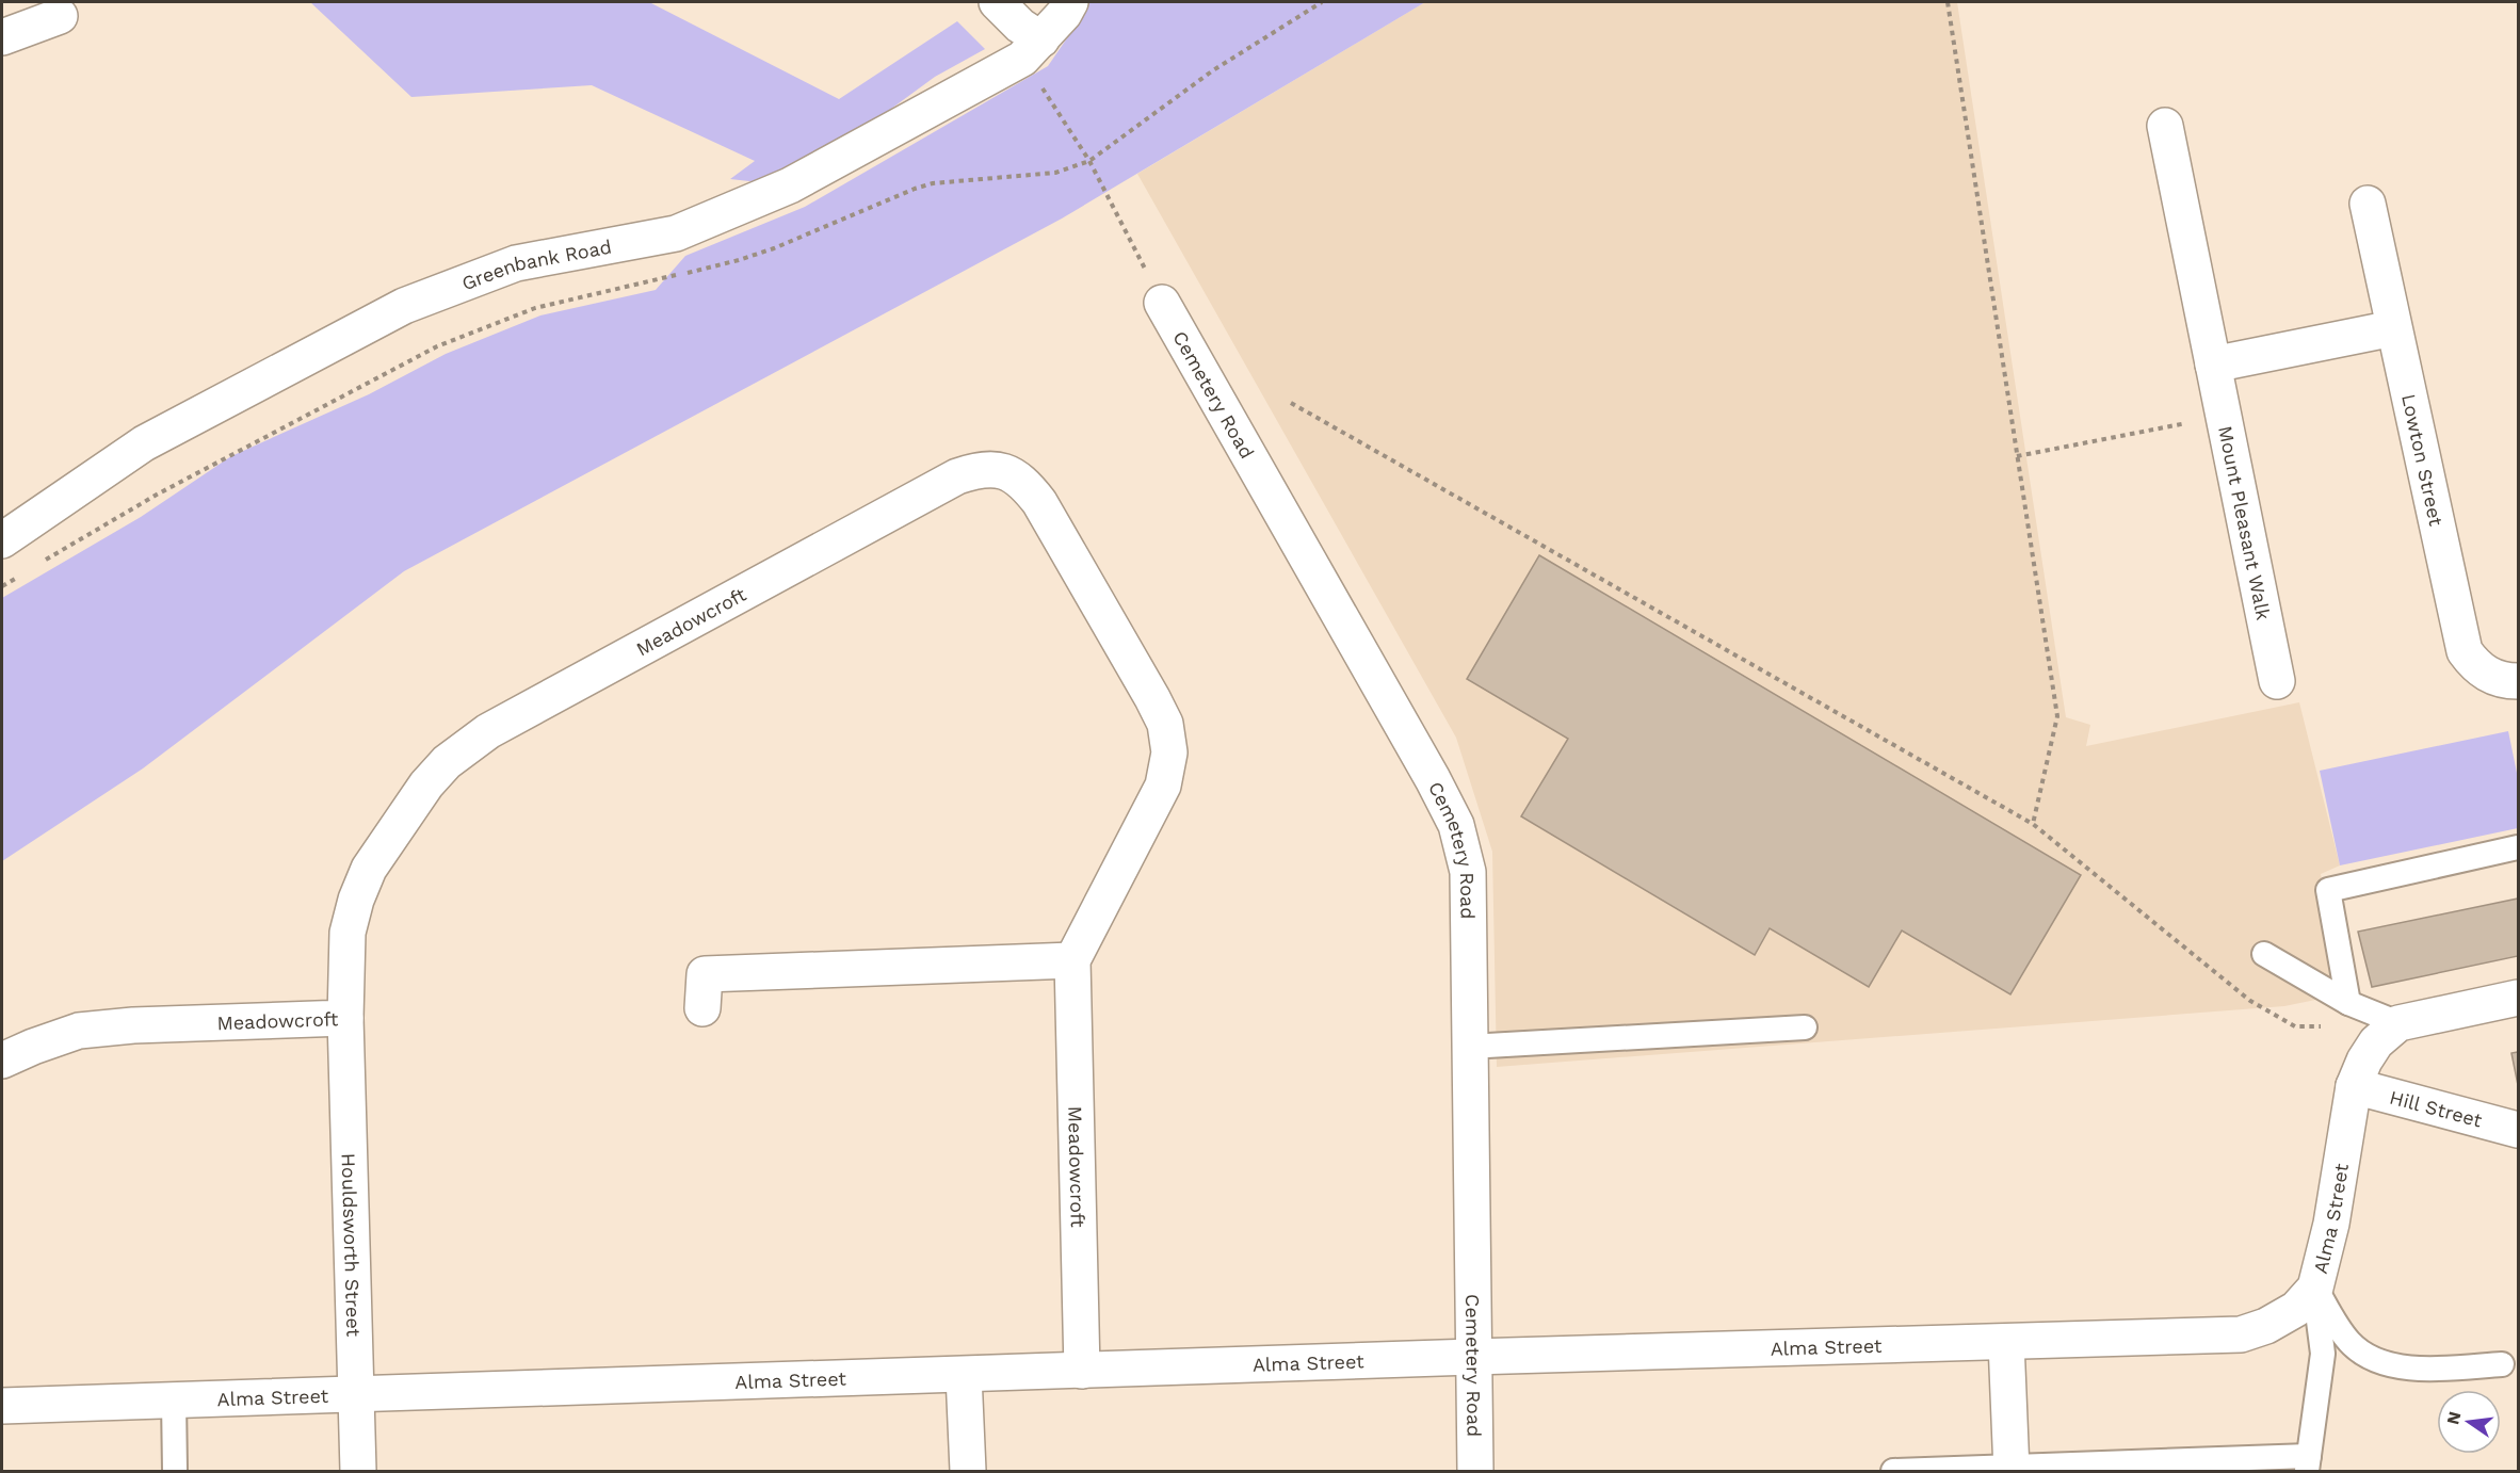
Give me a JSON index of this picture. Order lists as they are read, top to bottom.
{
  "streets": {
    "street": [
      "Greenbank Road",
      "Cemetery Road",
      "Lowton Street",
      "Mount Pleasant Walk",
      "Meadowcroft",
      "Hill Street",
      "Alma Street",
      "Houldsworth Street"
    ]
  },
  "crossings": [
    ["Cemetery Road", "Alma Street"],
    ["Meadowcroft", "Alma Street"],
    ["Meadowcroft", "Houldsworth Street"],
    ["Hill Street", "Alma Street"],
    ["Alma Street", "Houldsworth Street"]
  ],
  "north": "left"
}
